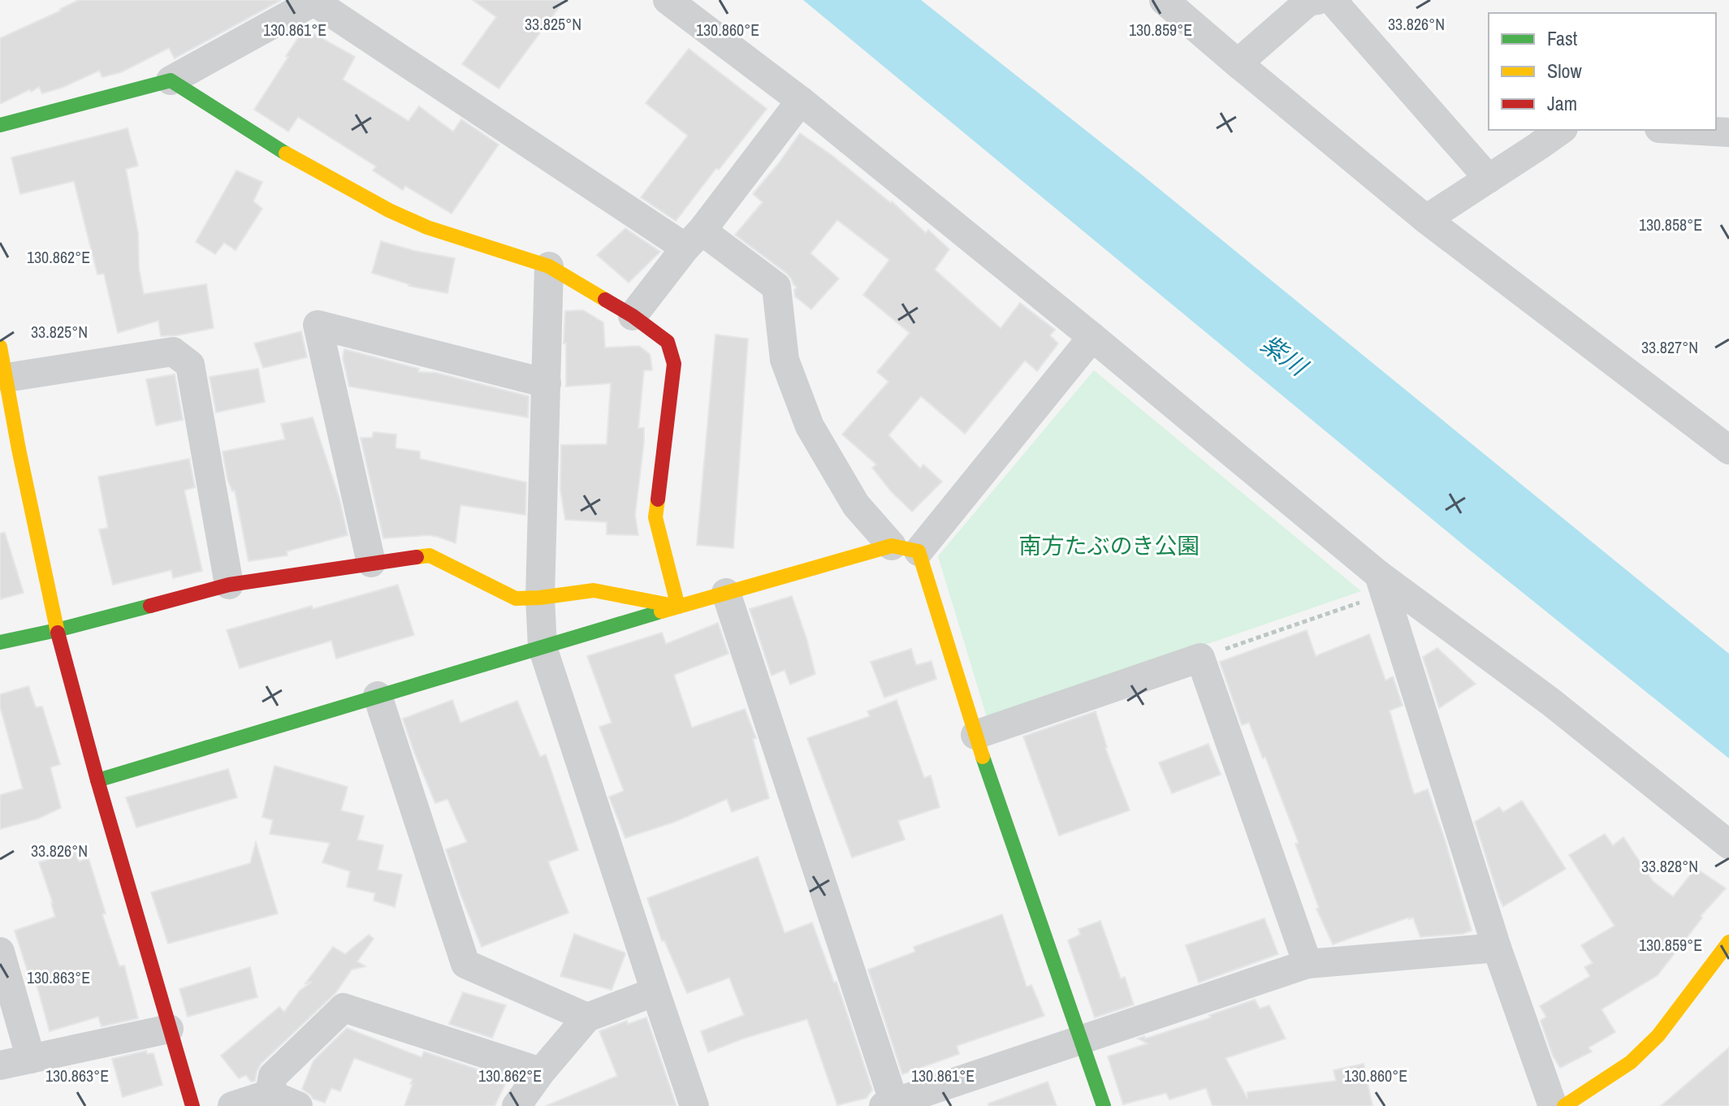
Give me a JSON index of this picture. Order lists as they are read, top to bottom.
{
  "water": ["紫川"],
  "parks": ["南方たぶのき公園"],
  "legend": ["Fast", "Slow", "Jam"],
  "coordinates": [
    "33.825°N",
    "33.826°N",
    "130.861°E",
    "130.860°E",
    "130.859°E",
    "130.858°E",
    "130.862°E",
    "33.827°N",
    "33.828°N",
    "130.863°E"
  ]
}
